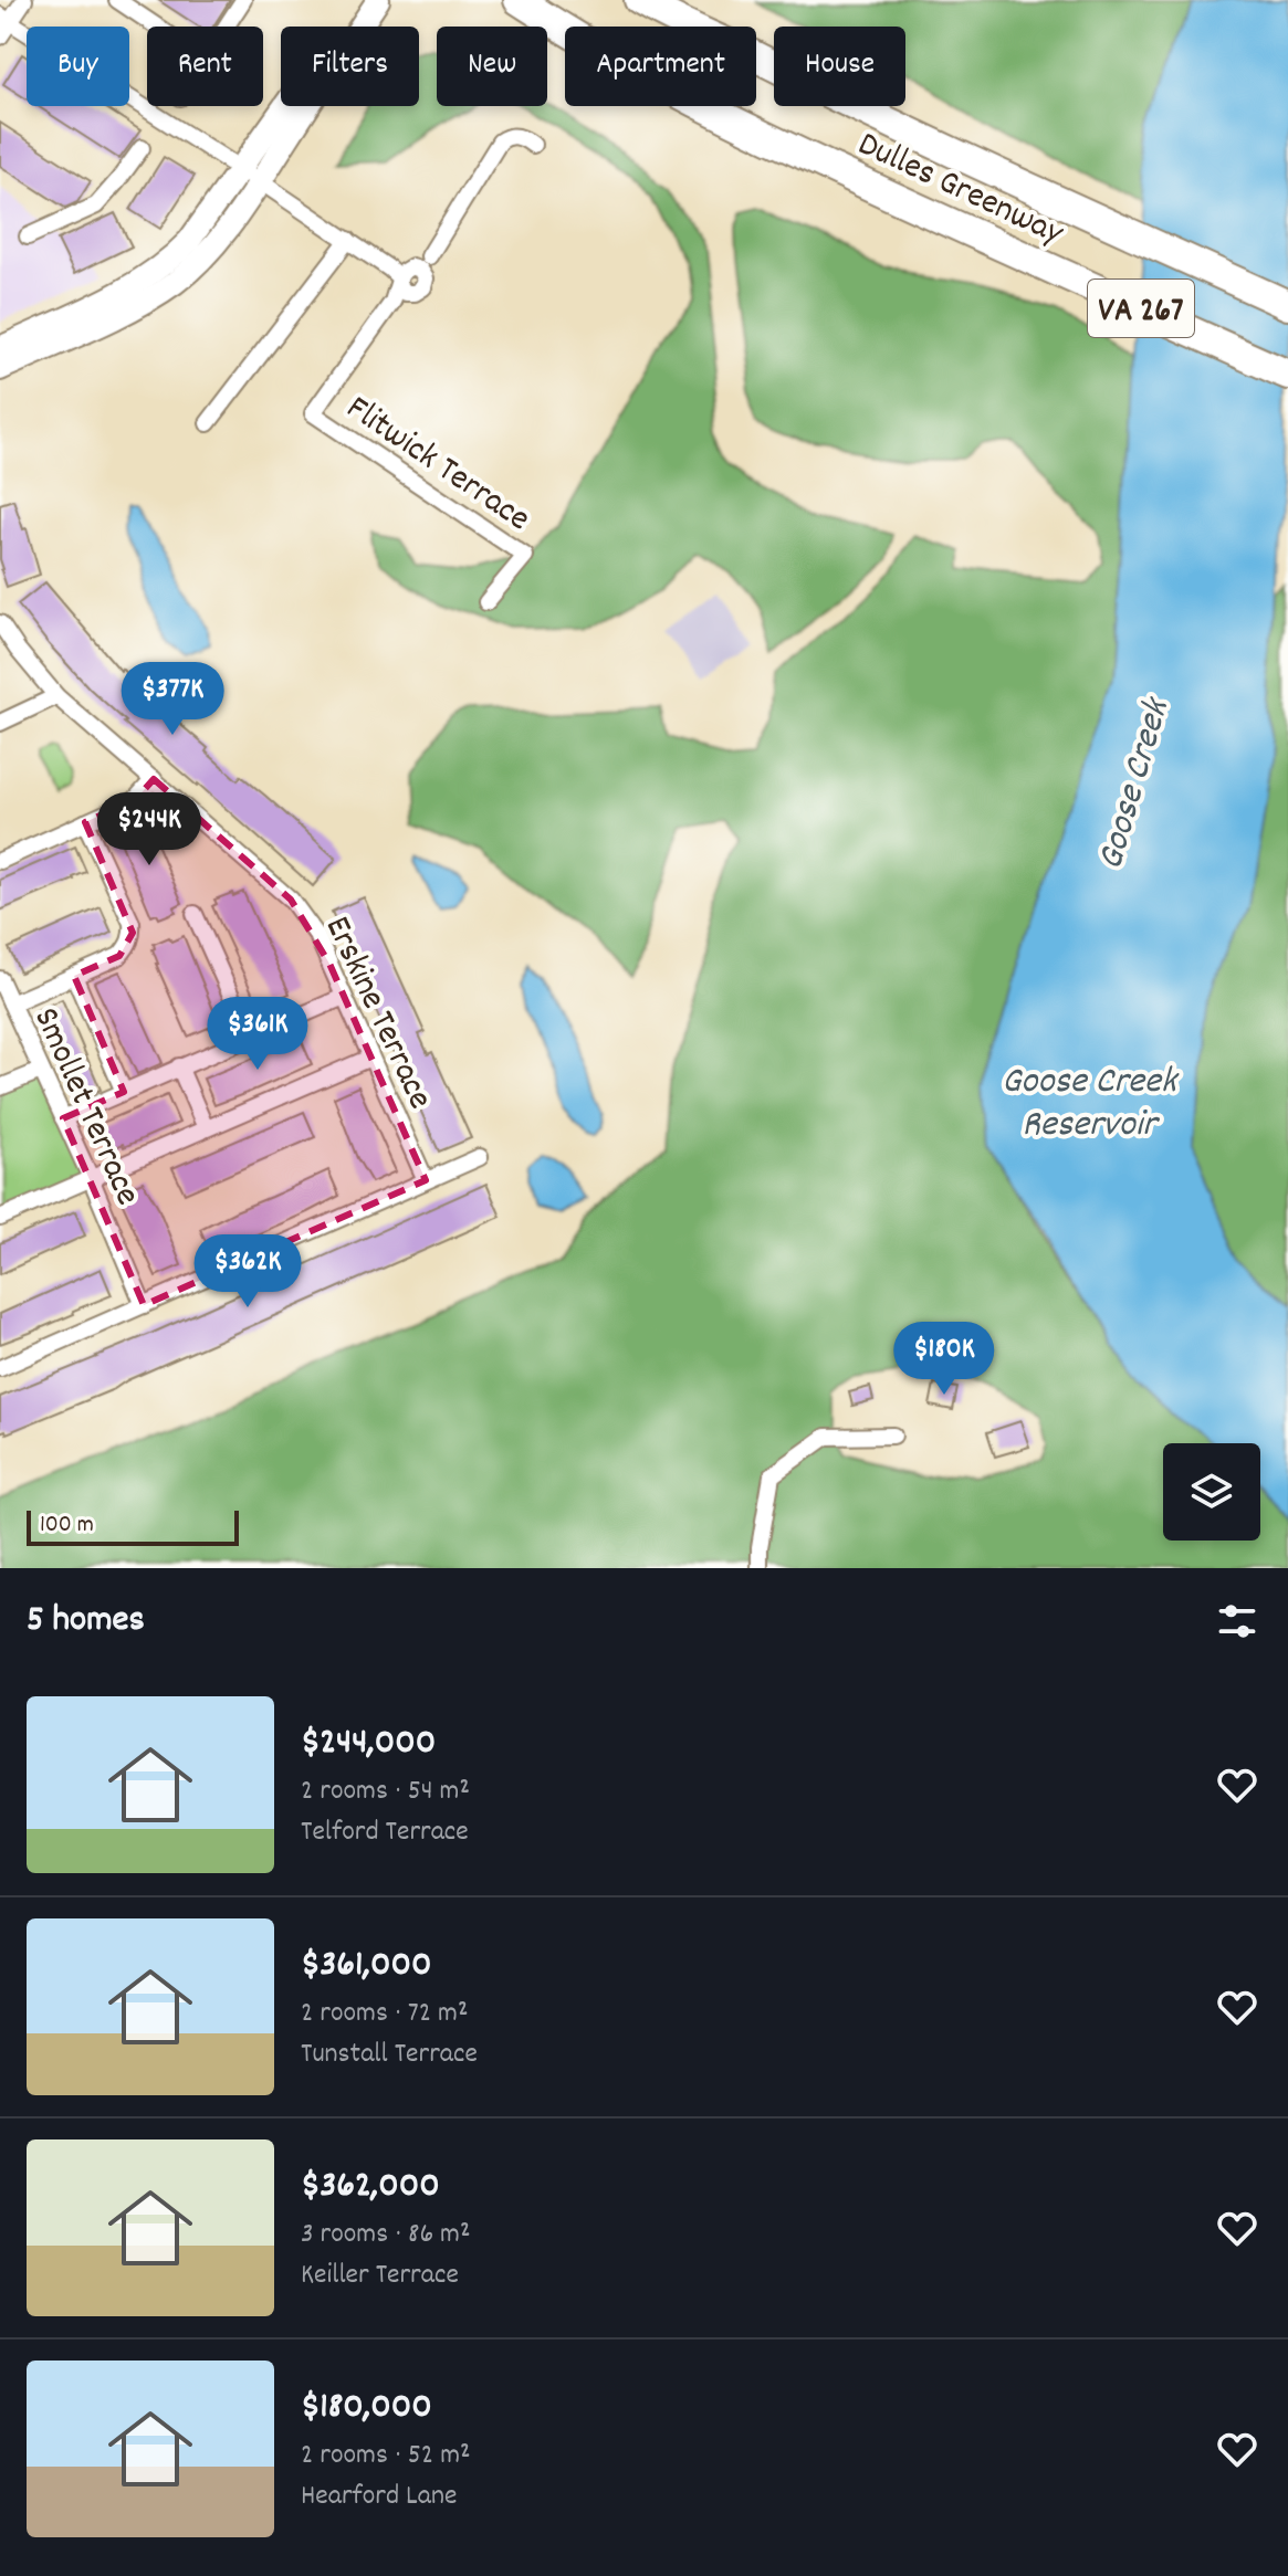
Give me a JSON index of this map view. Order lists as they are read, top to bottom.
{
  "streets": {
    "highway": ["Dulles Greenway", "VA 267"],
    "street": ["Flitwick Terrace", "Erskine Terrace", "Smollet Terrace"]
  },
  "water": ["Goose Creek", "Goose Creek Reservoir"],
  "scale_bar": "100 m",
  "page": {
    "chip": [
      "Buy",
      "Rent",
      "Filters",
      "New",
      "Apartment",
      "House"
    ],
    "price": [
      "$377K",
      "$244K",
      "$361K",
      "$362K",
      "$180K"
    ],
    "scale": "100 m",
    "heading": "5 homes",
    "list": [
      {
        "name": "$244,000",
        "note": "2 rooms · 54 m² · Telford Terrace"
      },
      {
        "name": "$361,000",
        "note": "2 rooms · 72 m² · Tunstall Terrace"
      },
      {
        "name": "$362,000",
        "note": "3 rooms · 86 m² · Keiller Terrace"
      },
      {
        "name": "$180,000",
        "note": "2 rooms · 52 m² · Hearford Lane"
      }
    ]
  }
}
